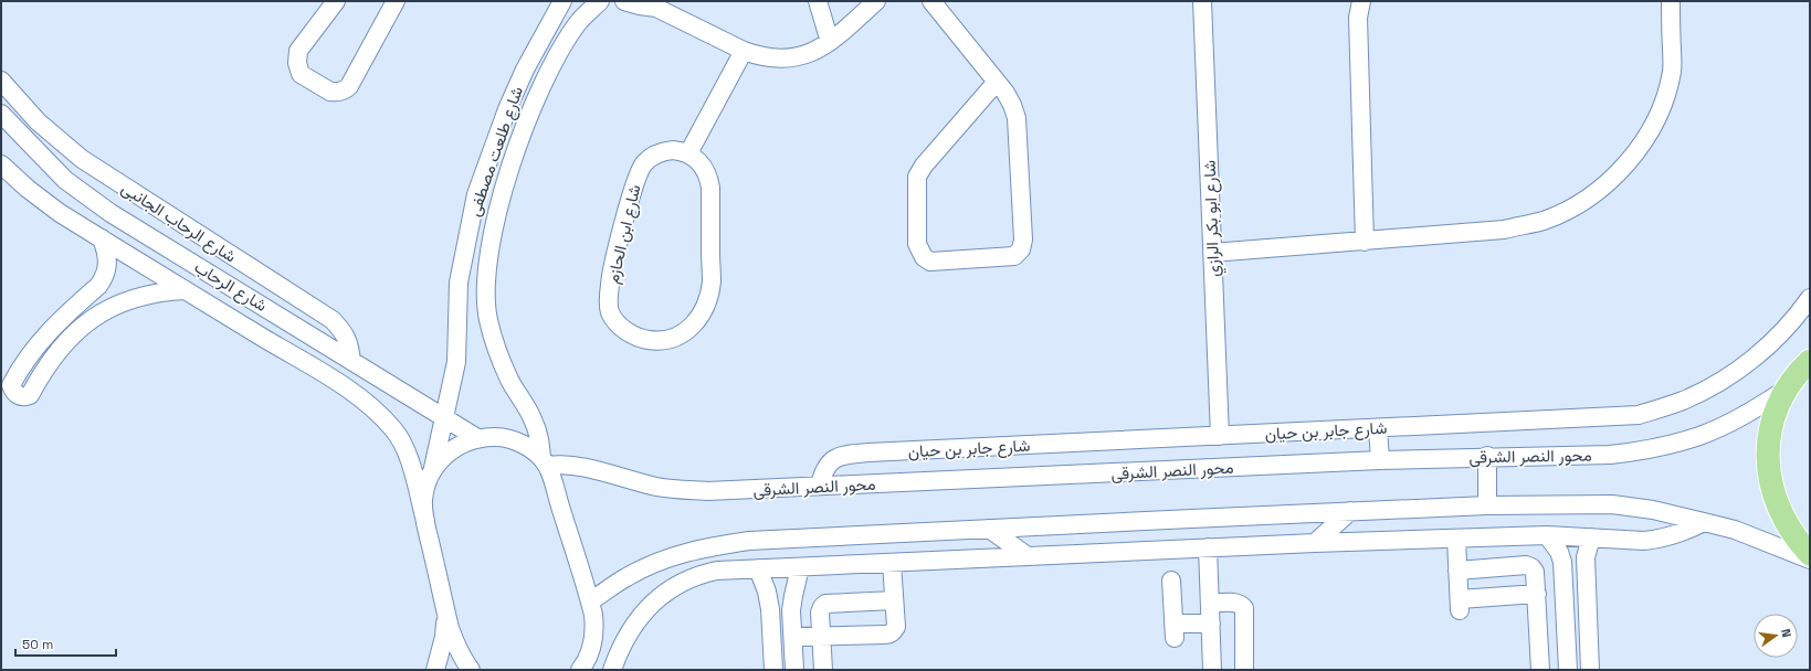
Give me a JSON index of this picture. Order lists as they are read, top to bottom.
{
  "streets": {
    "street": [
      "شارع طلعت مصطفى",
      "شارع ابو بكر الرازي",
      "شارع الرحاب الجانبى",
      "شارع ابن الحازم",
      "شارع الرحاب",
      "شارع جابر بن حيان",
      "محور النصر الشرقى"
    ]
  },
  "crossings": [
    ["شارع طلعت مصطفى", "شارع الرحاب"],
    ["شارع طلعت مصطفى", "محور النصر الشرقى"],
    ["شارع ابو بكر الرازي", "شارع جابر بن حيان"],
    ["شارع الرحاب الجانبى", "شارع الرحاب"],
    ["شارع جابر بن حيان", "محور النصر الشرقى"]
  ],
  "scale_bar": "50 m",
  "north": "right"
}
